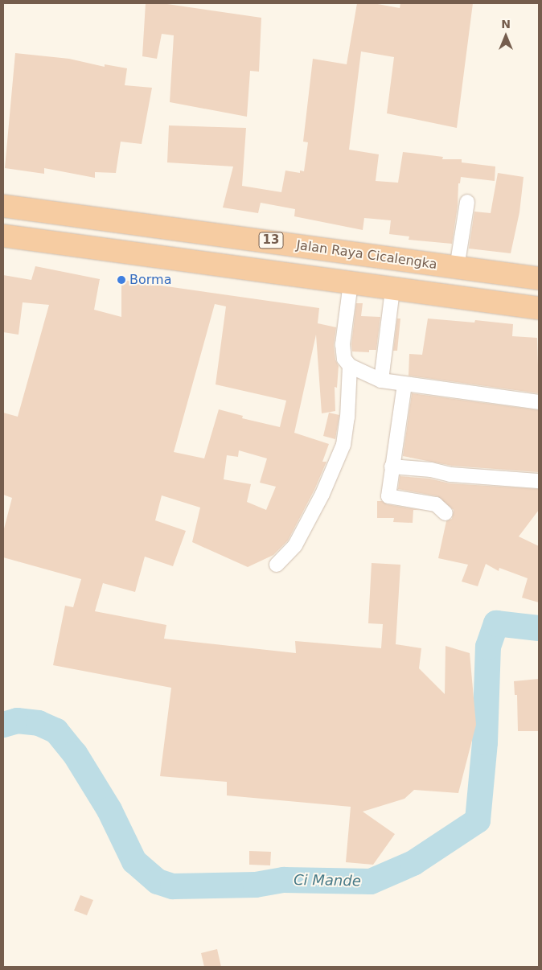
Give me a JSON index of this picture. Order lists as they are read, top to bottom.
{
  "streets": {
    "highway": ["13", "Jalan Raya Cicalengka"]
  },
  "water": ["Ci Mande"],
  "places": ["Borma"],
  "north": "top"
}
